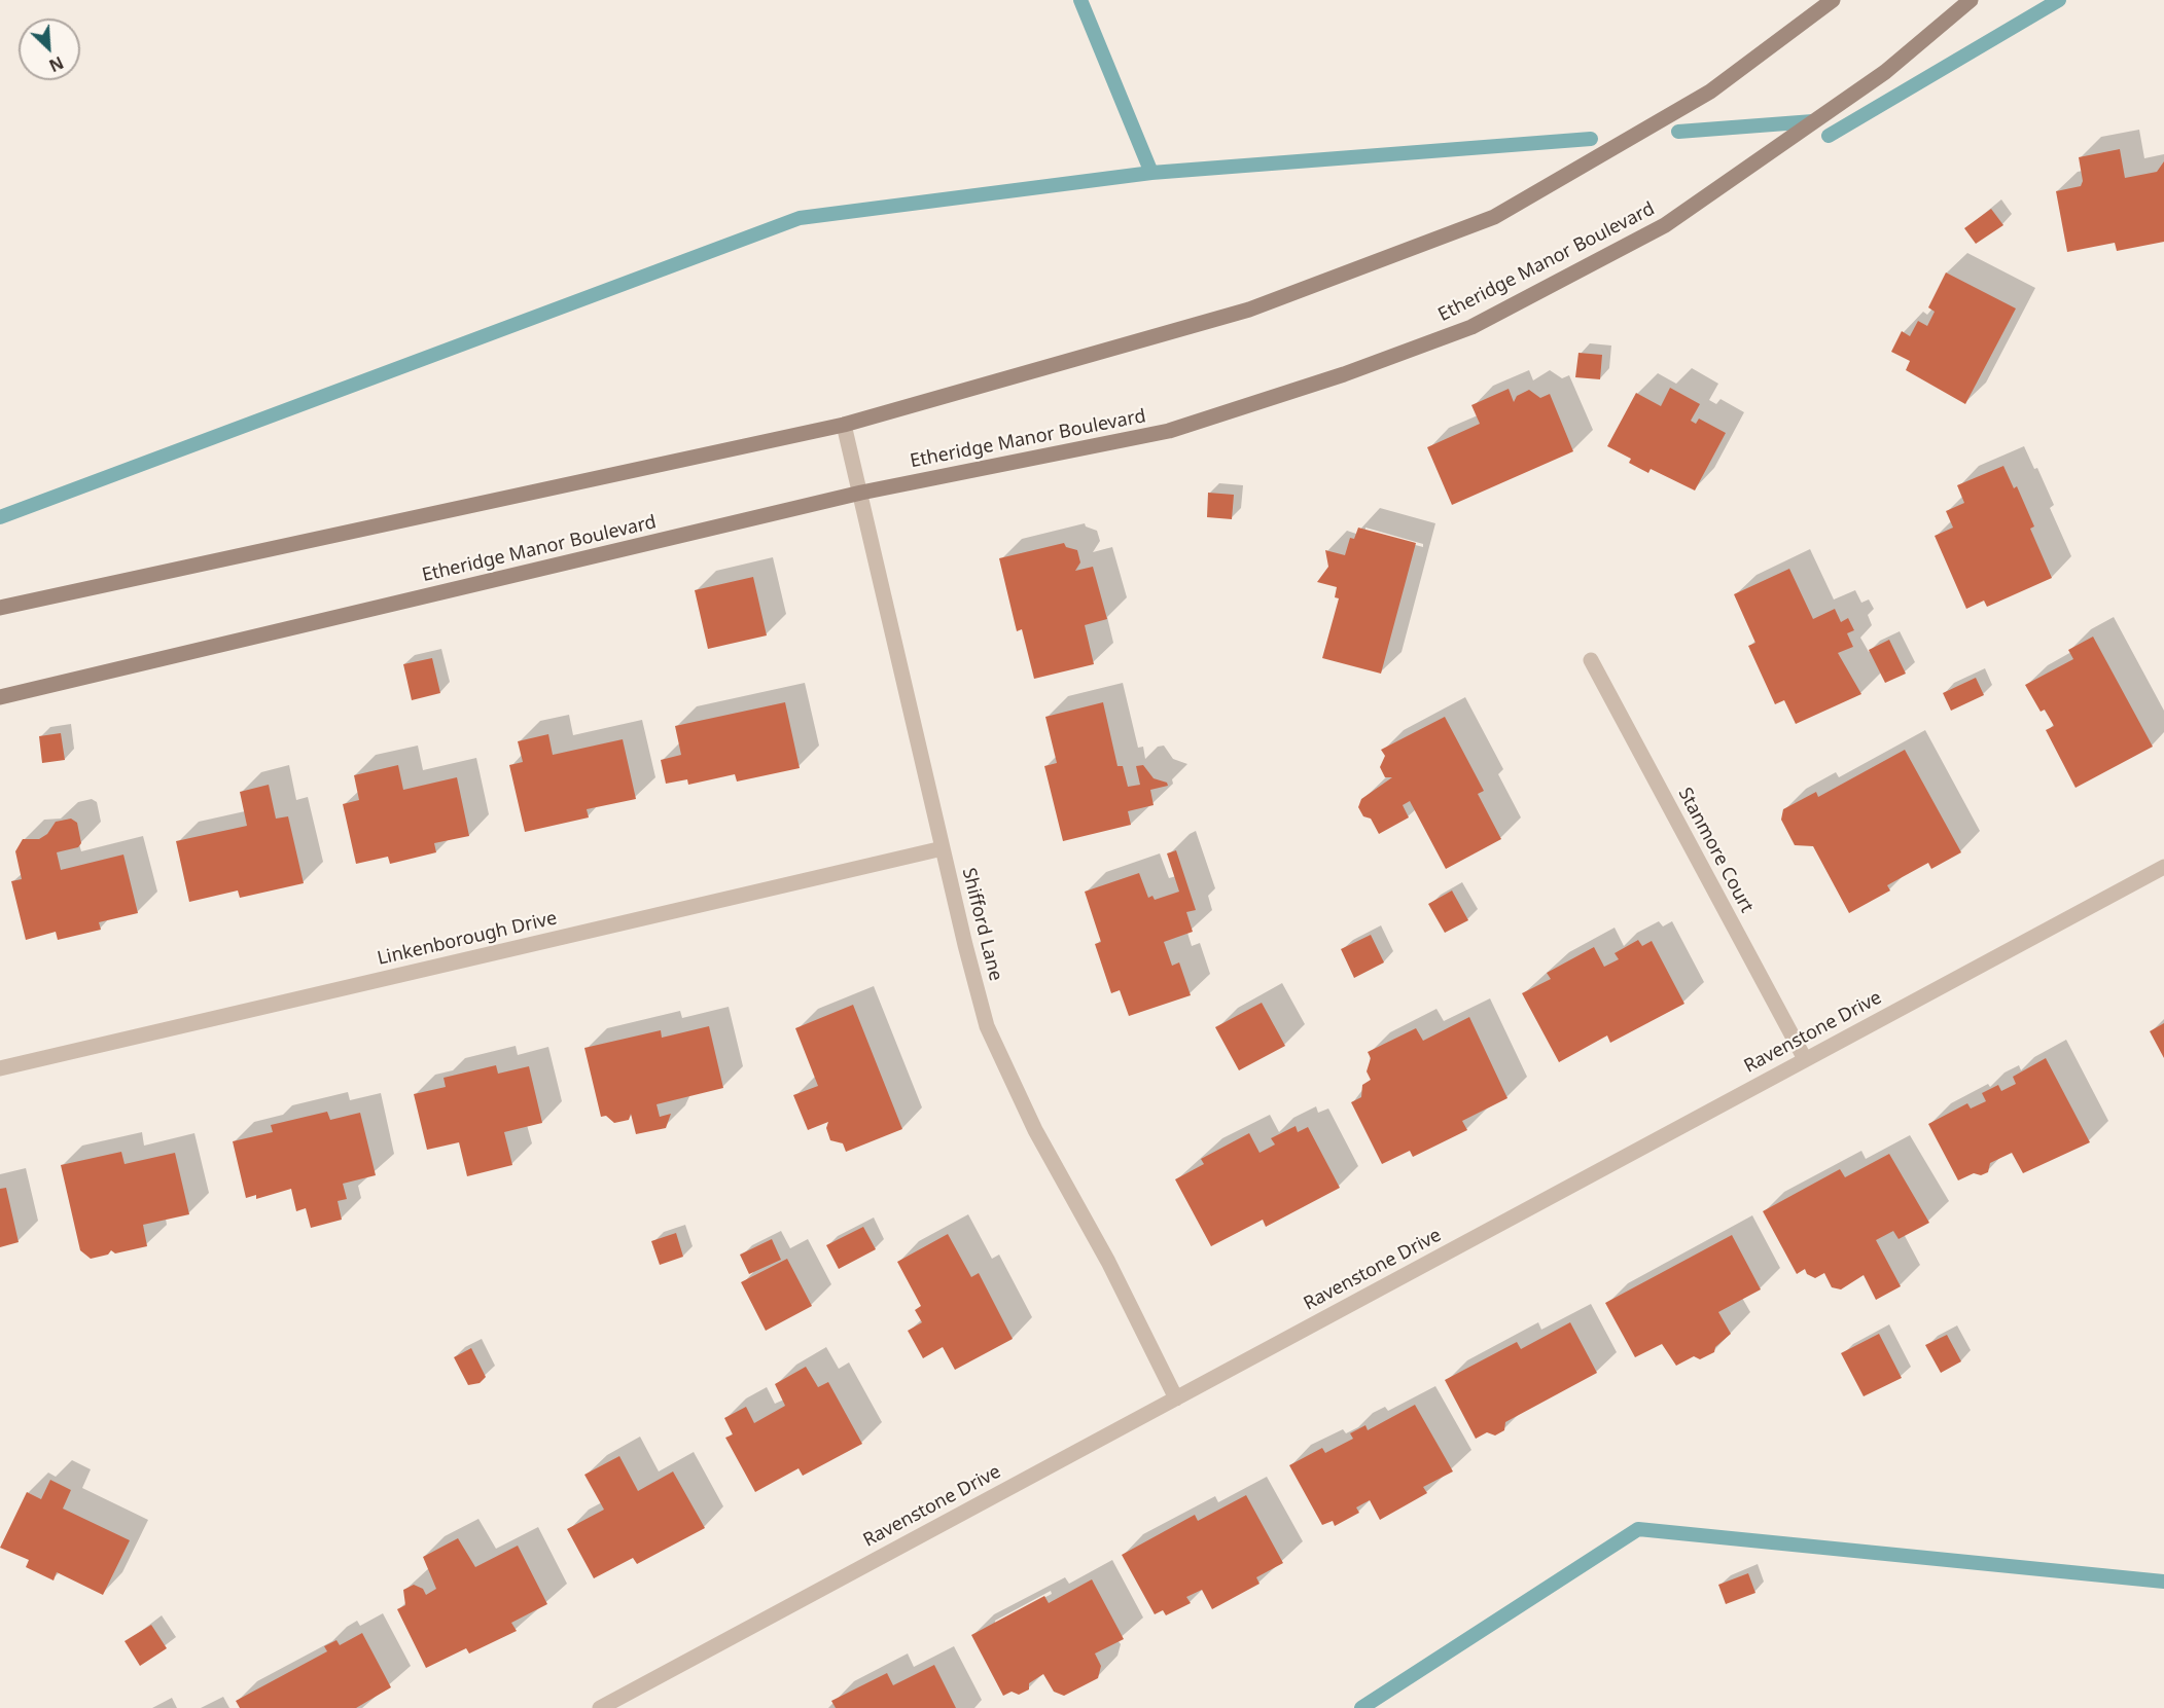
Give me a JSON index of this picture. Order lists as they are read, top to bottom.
{
  "streets": {
    "main road": ["Etheridge Manor Boulevard"],
    "street": [
      "Stanmore Court",
      "Shifford Lane",
      "Linkenborough Drive",
      "Ravenstone Drive"
    ]
  },
  "crossings": [
    ["Etheridge Manor Boulevard", "Shifford Lane"],
    ["Stanmore Court", "Ravenstone Drive"],
    ["Shifford Lane", "Linkenborough Drive"],
    ["Shifford Lane", "Ravenstone Drive"]
  ],
  "north": "bottom right"
}
